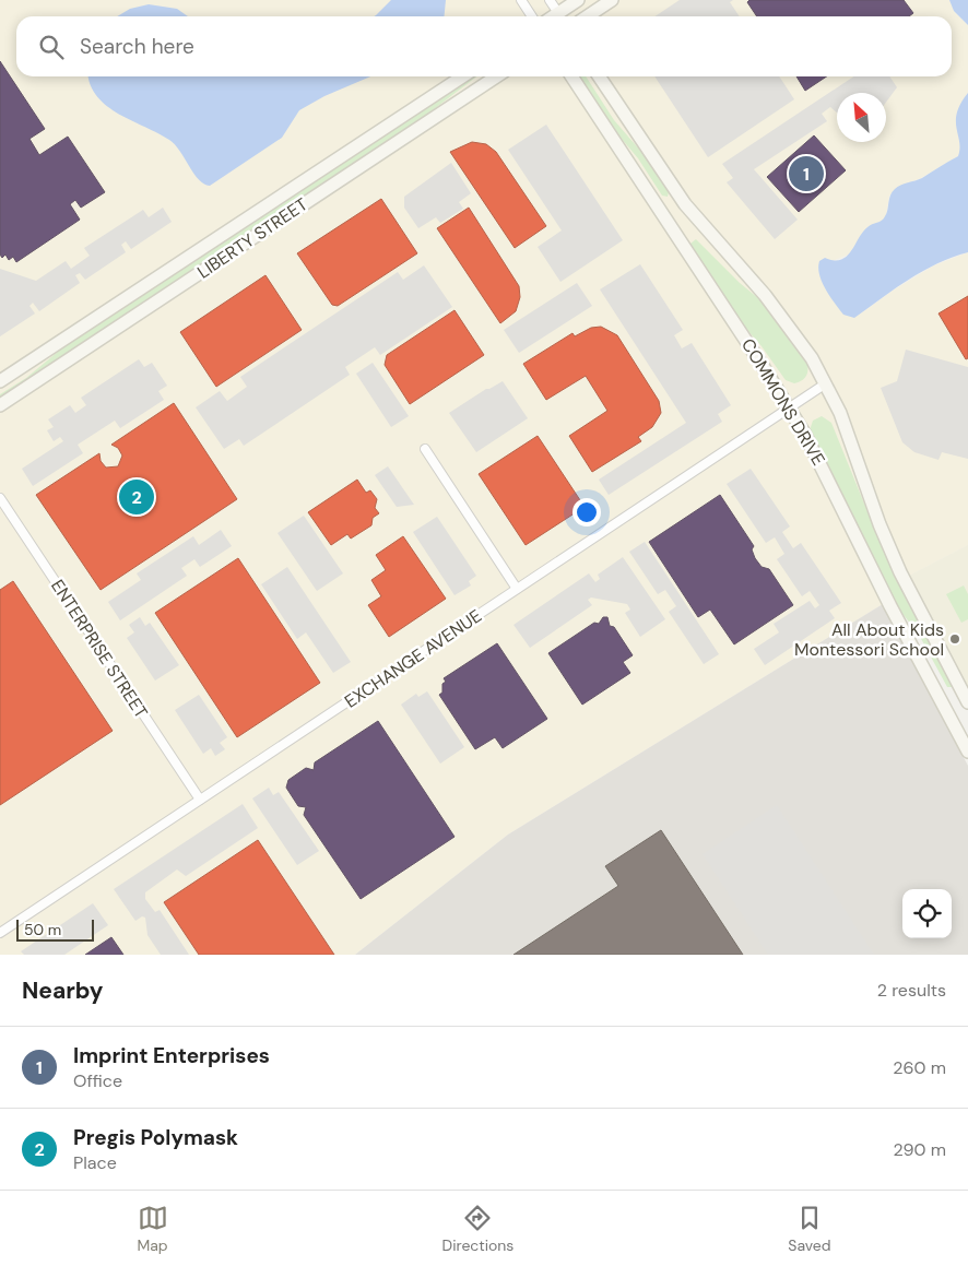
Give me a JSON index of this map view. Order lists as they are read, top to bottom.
{
  "streets": {
    "street": [
      "LIBERTY STREET",
      "COMMONS DRIVE",
      "ENTERPRISE STREET",
      "EXCHANGE AVENUE"
    ]
  },
  "crossings": [
    ["COMMONS DRIVE", "EXCHANGE AVENUE"],
    ["ENTERPRISE STREET", "EXCHANGE AVENUE"]
  ],
  "places": ["All About Kids Montessori School"],
  "scale_bar": "50 m",
  "north": "top left",
  "page": {
    "search": "Search here",
    "pins": ["1", "2"],
    "scale": "50 m",
    "heading": ["Nearby", "2 results"],
    "list": [
      {
        "mark": "1",
        "name": "Imprint Enterprises",
        "note": "Office",
        "value": "260 m"
      },
      {
        "mark": "2",
        "name": "Pregis Polymask",
        "note": "Place",
        "value": "290 m"
      }
    ],
    "nav": ["Map", "Directions", "Saved"]
  }
}
